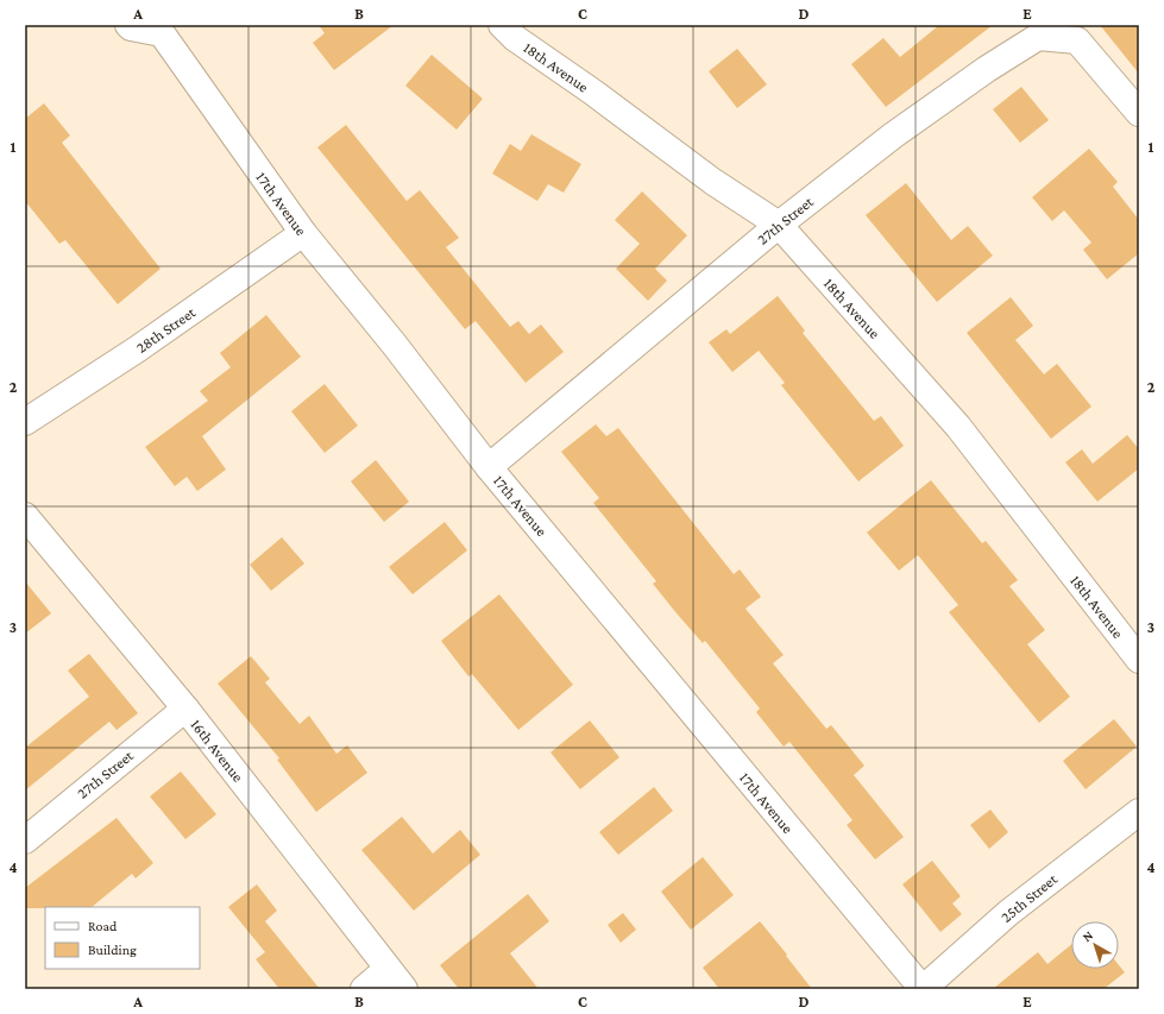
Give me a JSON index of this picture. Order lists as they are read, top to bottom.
{
  "streets": {
    "street": [
      "18th Avenue",
      "17th Avenue",
      "27th Street",
      "28th Street",
      "16th Avenue",
      "25th Street"
    ]
  },
  "crossings": [
    ["18th Avenue", "27th Street"],
    ["17th Avenue", "27th Street"],
    ["17th Avenue", "28th Street"],
    ["17th Avenue", "25th Street"],
    ["27th Street", "16th Avenue"]
  ],
  "legend": ["Road", "Building"],
  "north": "top left",
  "grid": {
    "columns": [
      "A",
      "B",
      "C",
      "D",
      "E"
    ],
    "rows": [
      "1",
      "2",
      "3",
      "4"
    ]
  }
}
